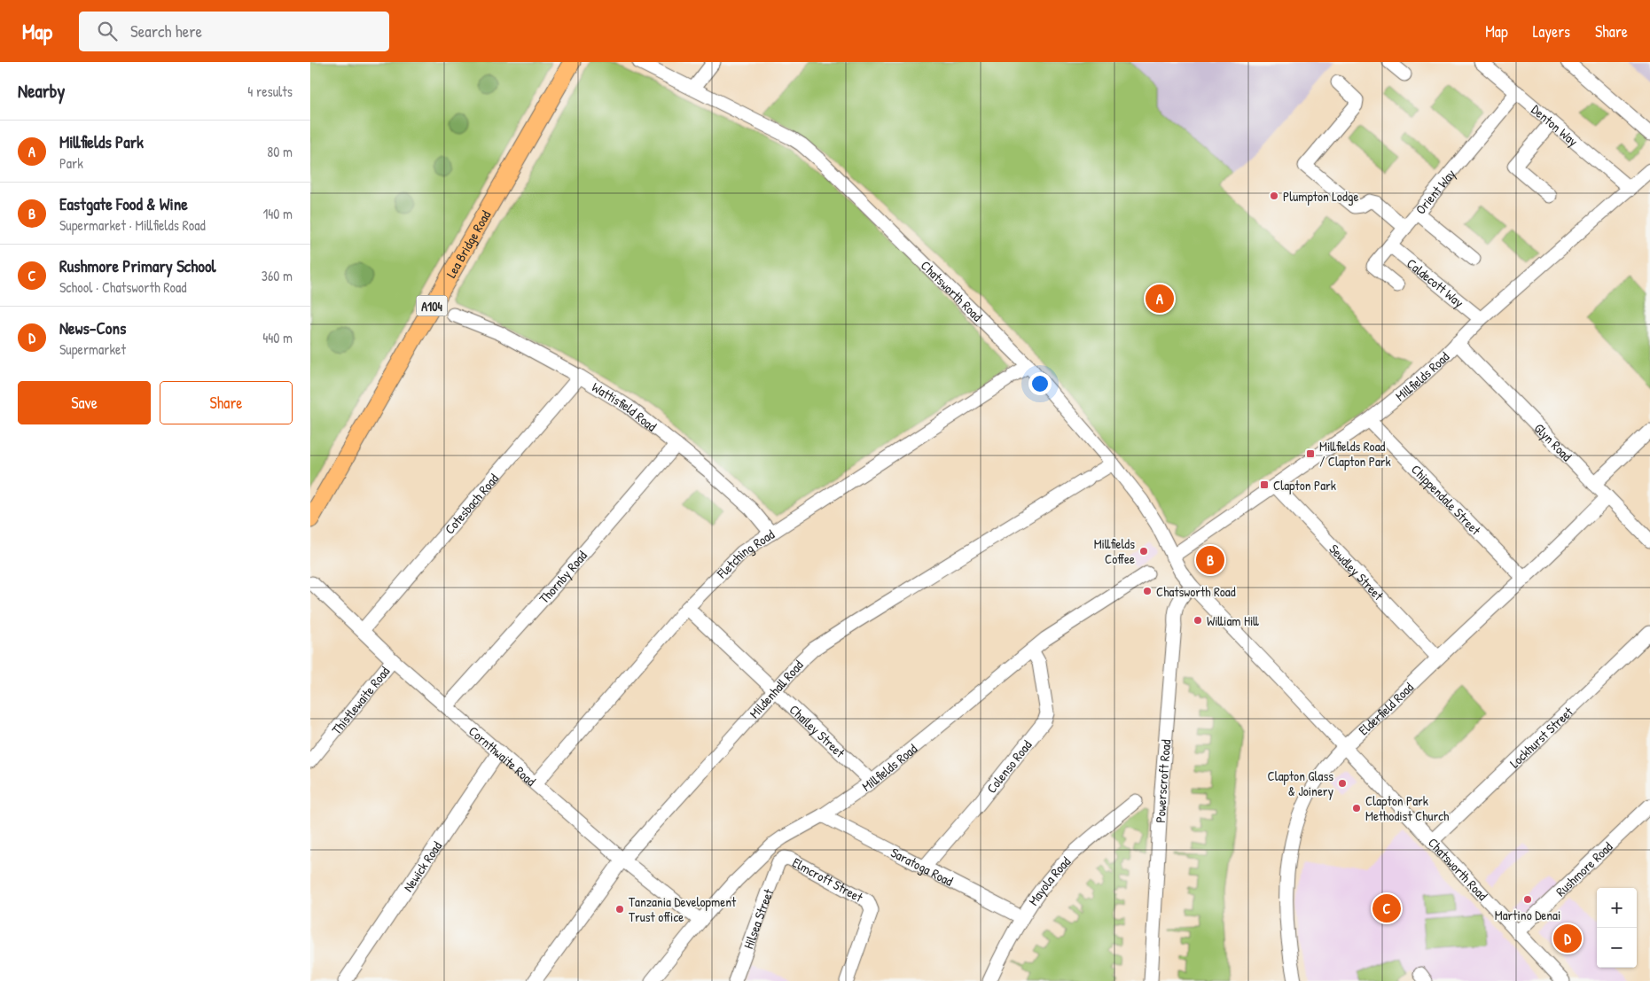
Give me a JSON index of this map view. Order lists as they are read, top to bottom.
{
  "streets": {
    "main road": ["Lea Bridge Road", "A104"],
    "street": [
      "Denton Way",
      "Orient Way",
      "Caldecott Way",
      "Chatsworth Road",
      "Millfields Road",
      "Wattisfield Road",
      "Glyn Road",
      "Chippendale Street",
      "Cotesbach Road",
      "Fletching Road",
      "Sewdley Street",
      "Thornby Road",
      "Mildenhall Road",
      "Thistlewaite Road",
      "Elderfield Road",
      "Chailey Street",
      "Lockhurst Street",
      "Cornthwaite Road",
      "Colenso Road",
      "Powerscroft Road",
      "Newick Road",
      "Saratoga Road",
      "Rushmore Road",
      "Elmcroft Street",
      "Mayola Road",
      "Hilsea Street"
    ]
  },
  "crossings": [
    ["Denton Way", "Orient Way"],
    ["Denton Way", "Millfields Road"],
    ["Orient Way", "Caldecott Way"],
    ["Caldecott Way", "Millfields Road"],
    ["Chatsworth Road", "Millfields Road"],
    ["Chatsworth Road", "Fletching Road"],
    ["Chatsworth Road", "Mildenhall Road"],
    ["Chatsworth Road", "Elderfield Road"],
    ["Chatsworth Road", "Lockhurst Street"],
    ["Chatsworth Road", "Powerscroft Road"],
    ["Chatsworth Road", "Rushmore Road"],
    ["Millfields Road", "Glyn Road"],
    ["Millfields Road", "Chippendale Street"],
    ["Millfields Road", "Sewdley Street"],
    ["Millfields Road", "Chailey Street"],
    ["Millfields Road", "Cornthwaite Road"],
    ["Millfields Road", "Colenso Road"],
    ["Millfields Road", "Saratoga Road"],
    ["Wattisfield Road", "Cotesbach Road"],
    ["Wattisfield Road", "Fletching Road"],
    ["Wattisfield Road", "Thornby Road"],
    ["Glyn Road", "Elderfield Road"],
    ["Chippendale Street", "Elderfield Road"],
    ["Cotesbach Road", "Cornthwaite Road"],
    ["Fletching Road", "Chailey Street"],
    ["Fletching Road", "Cornthwaite Road"],
    ["Sewdley Street", "Elderfield Road"],
    ["Thornby Road", "Cornthwaite Road"],
    ["Mildenhall Road", "Chailey Street"],
    ["Mildenhall Road", "Cornthwaite Road"],
    ["Thistlewaite Road", "Cornthwaite Road"],
    ["Cornthwaite Road", "Newick Road"],
    ["Colenso Road", "Saratoga Road"],
    ["Saratoga Road", "Mayola Road"],
    ["Elmcroft Street", "Hilsea Street"]
  ],
  "places": {
    "other": [
      "Plumpton Lodge",
      "Millfields Coffee",
      "Chatsworth Road",
      "William Hill",
      "Clapton Glass & Joinery",
      "Clapton Park Methodist Church",
      "Martino Denai",
      "Tanzania Development Trust office"
    ],
    "transit": ["Millfields Road / Clapton Park", "Clapton Park"]
  },
  "page": {
    "header": "Map",
    "search": "Search here",
    "nav": ["Map", "Layers", "Share"],
    "heading": ["Nearby", "4 results"],
    "list": [
      {
        "mark": "A",
        "name": "Millfields Park",
        "note": "Park",
        "value": "80 m"
      },
      {
        "mark": "B",
        "name": "Eastgate Food & Wine",
        "note": "Supermarket · Millfields Road",
        "value": "140 m"
      },
      {
        "mark": "C",
        "name": "Rushmore Primary School",
        "note": "School · Chatsworth Road",
        "value": "360 m"
      },
      {
        "mark": "D",
        "name": "News-Cons",
        "note": "Supermarket",
        "value": "440 m"
      }
    ],
    "pins": [
      "A",
      "B",
      "C",
      "D"
    ],
    "buttons": ["Save", "Share"],
    "map_buttons": ["+", "−"]
  }
}
